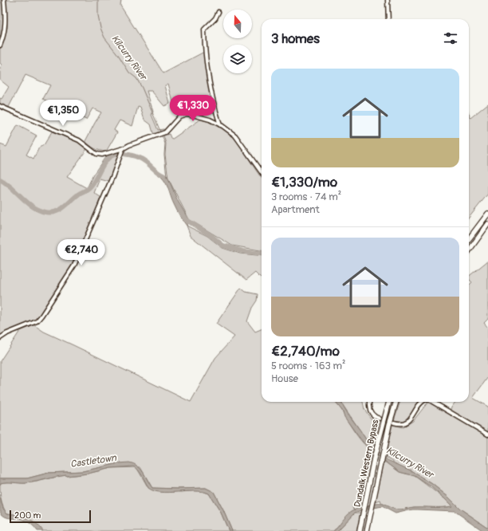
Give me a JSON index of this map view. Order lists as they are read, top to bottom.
{
  "streets": {
    "highway": ["Dundalk Western Bypass"]
  },
  "water": ["Kilcurry River", "Castletown"],
  "scale_bar": "200 m",
  "north": "top",
  "page": {
    "heading": "3 homes",
    "list": [
      {
        "name": "€1,330/mo",
        "note": "3 rooms · 74 m² · Apartment"
      },
      {
        "name": "€2,740/mo",
        "note": "5 rooms · 163 m² · House"
      }
    ],
    "price": ["€1,330", "€1,350", "€2,740"],
    "scale": "200 m"
  }
}
